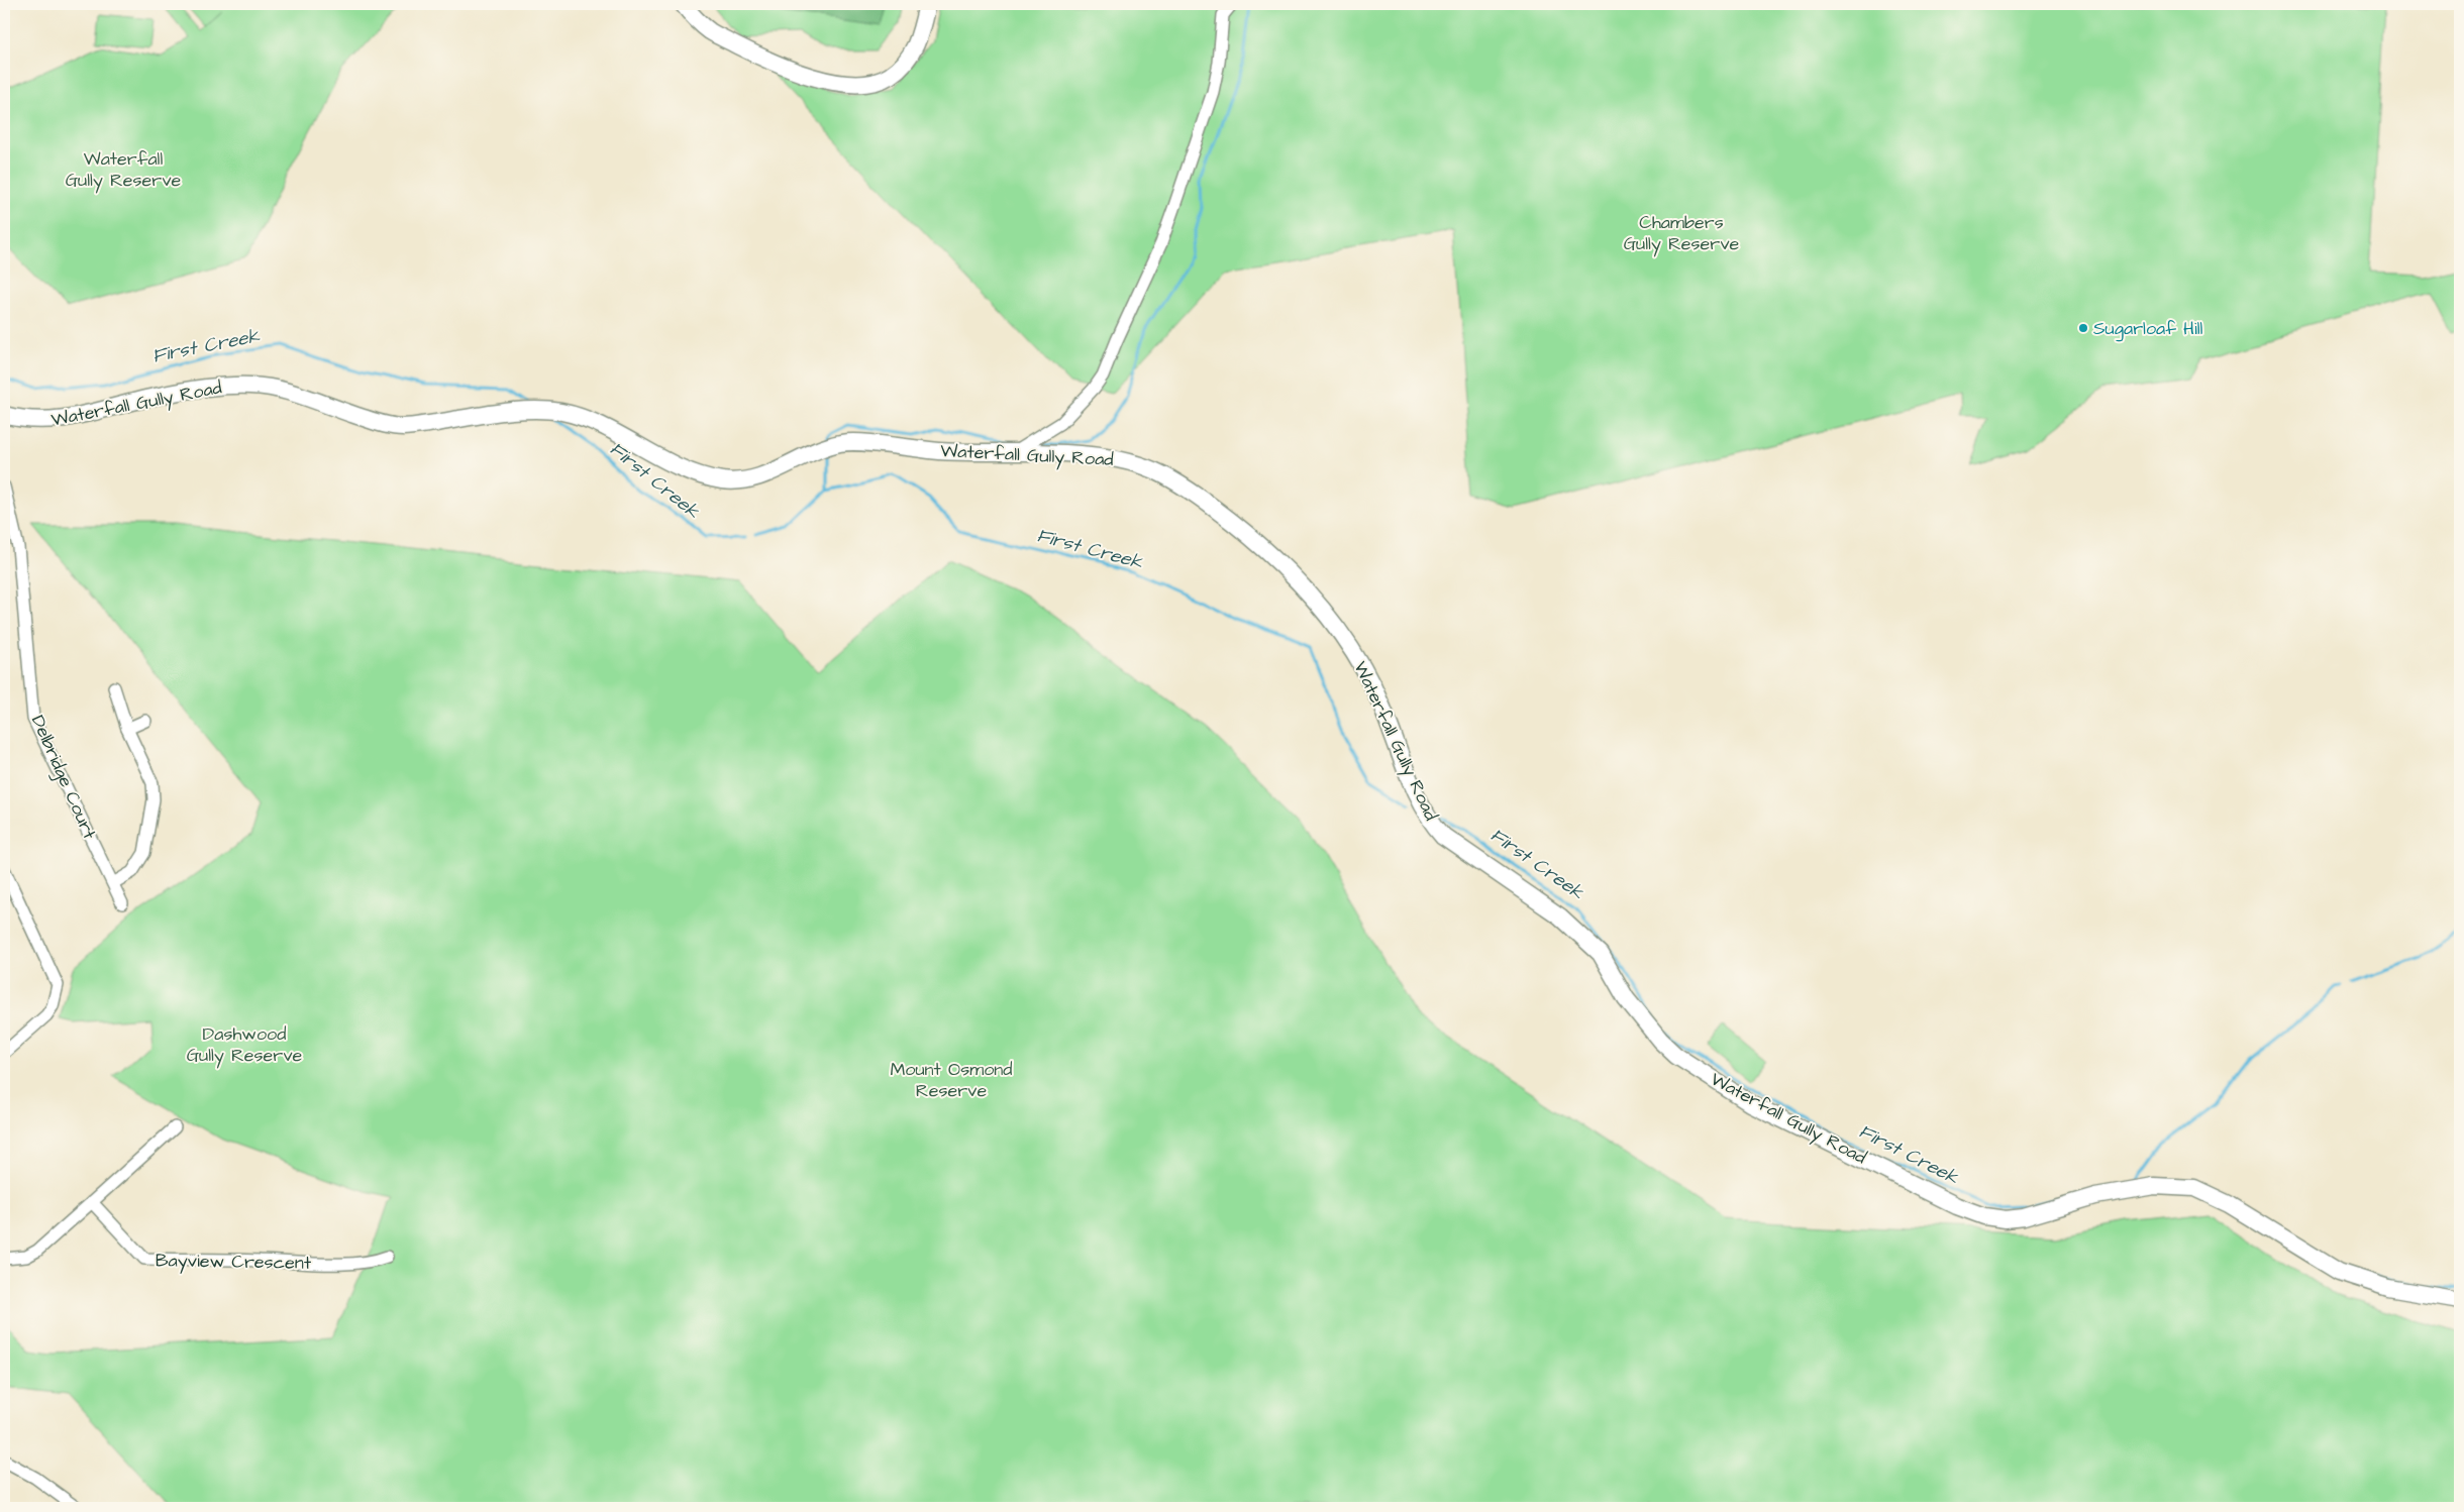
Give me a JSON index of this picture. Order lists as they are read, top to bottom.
{
  "streets": {
    "street": ["Waterfall Gully Road", "Delbridge Court", "Bayview Crescent"]
  },
  "water": ["First Creek"],
  "parks": [
    "Waterfall Gully Reserve",
    "Chambers Gully Reserve",
    "Dashwood Gully Reserve",
    "Mount Osmond Reserve"
  ],
  "places": ["Sugarloaf Hill"]
}
